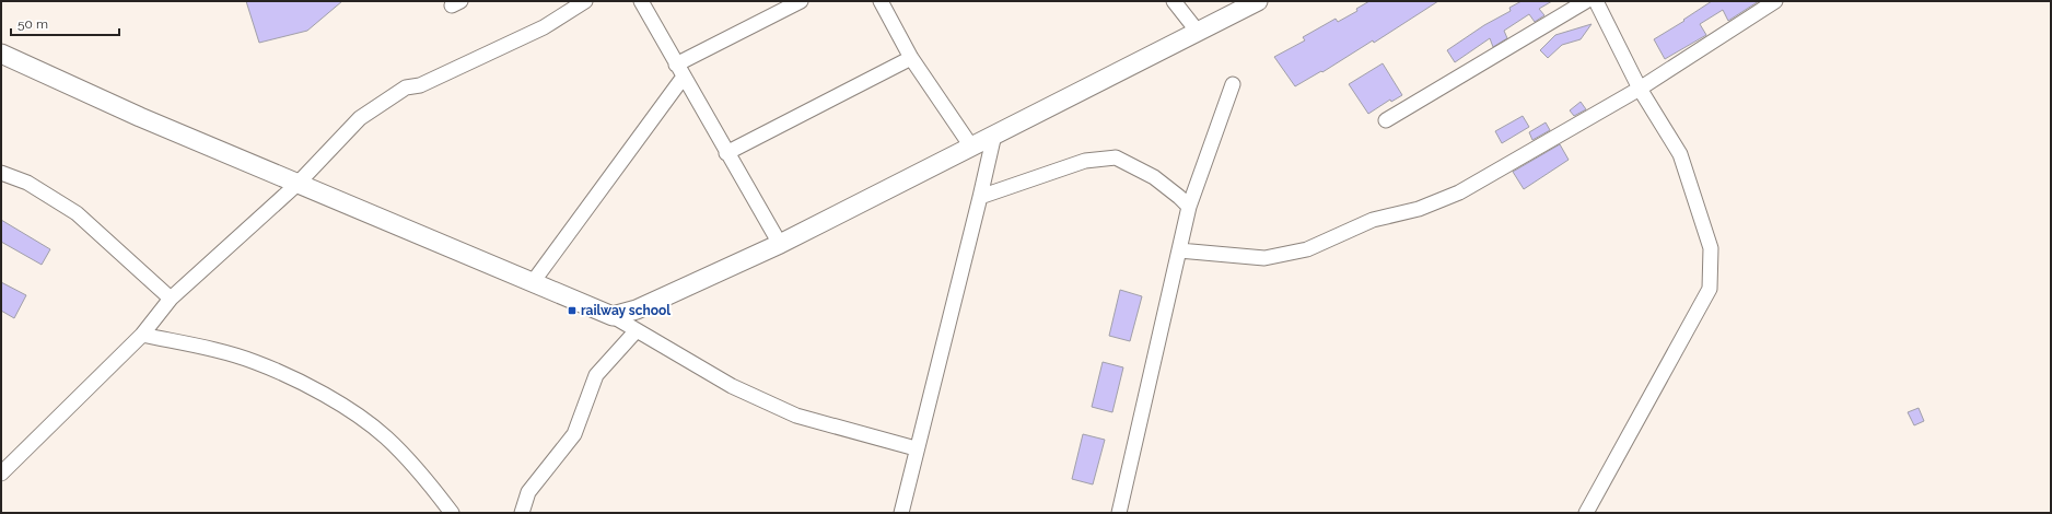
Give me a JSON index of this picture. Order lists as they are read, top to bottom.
{
  "places": {
    "transit": ["railway school"]
  },
  "scale_bar": "50 m"
}
